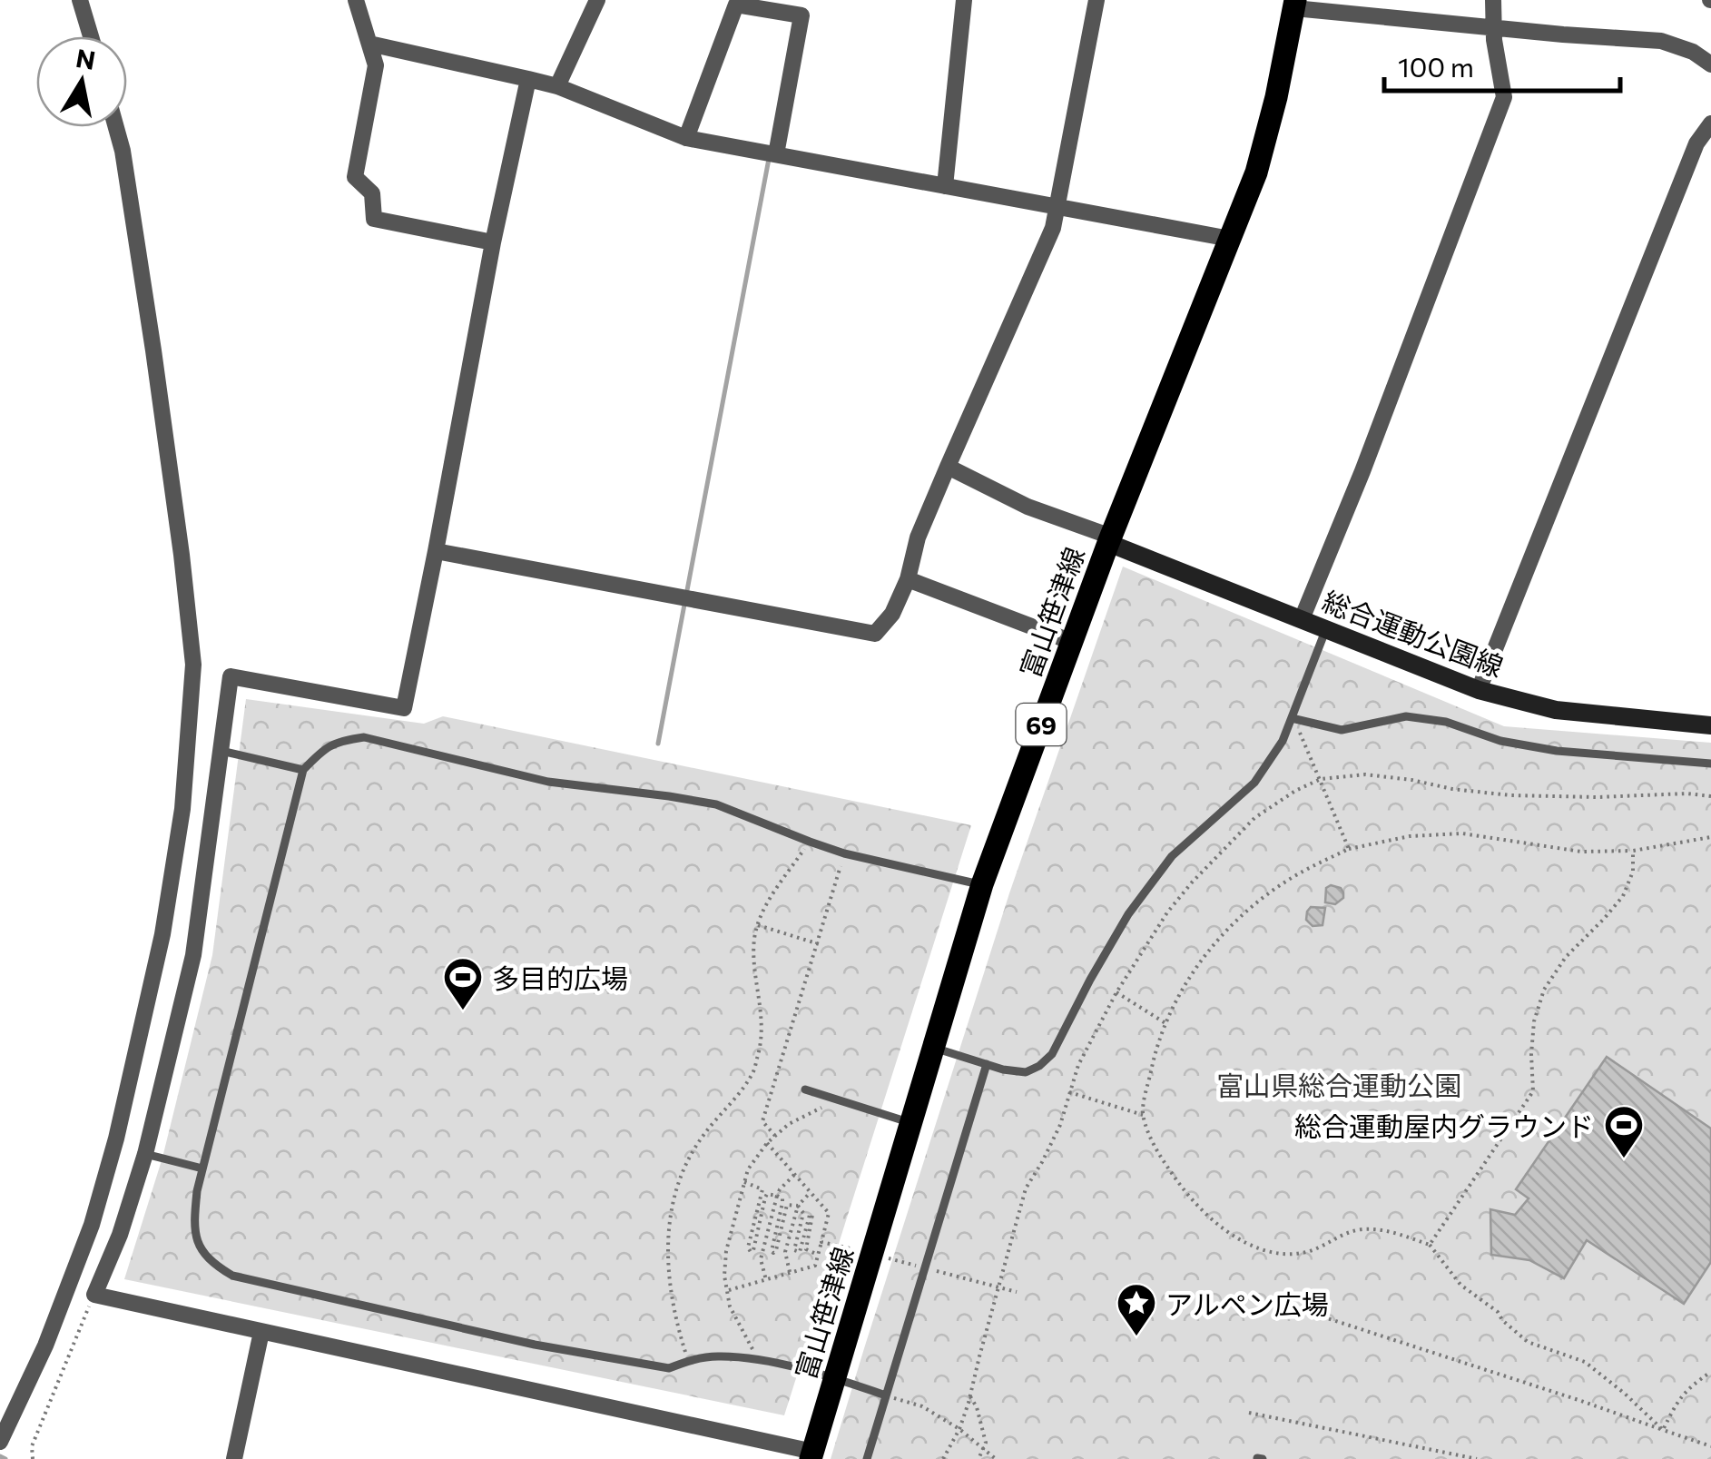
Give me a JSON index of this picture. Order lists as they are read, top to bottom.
{
  "streets": {
    "main road": ["富山笹津線", "総合運動公園線", "69"]
  },
  "crossings": [
    ["富山笹津線", "総合運動公園線"]
  ],
  "parks": ["富山県総合運動公園"],
  "places": {
    "sports": ["多目的広場", "総合運動屋内グラウンド"],
    "place": ["アルペン広場"]
  },
  "scale_bar": "100 m",
  "north": "top"
}
